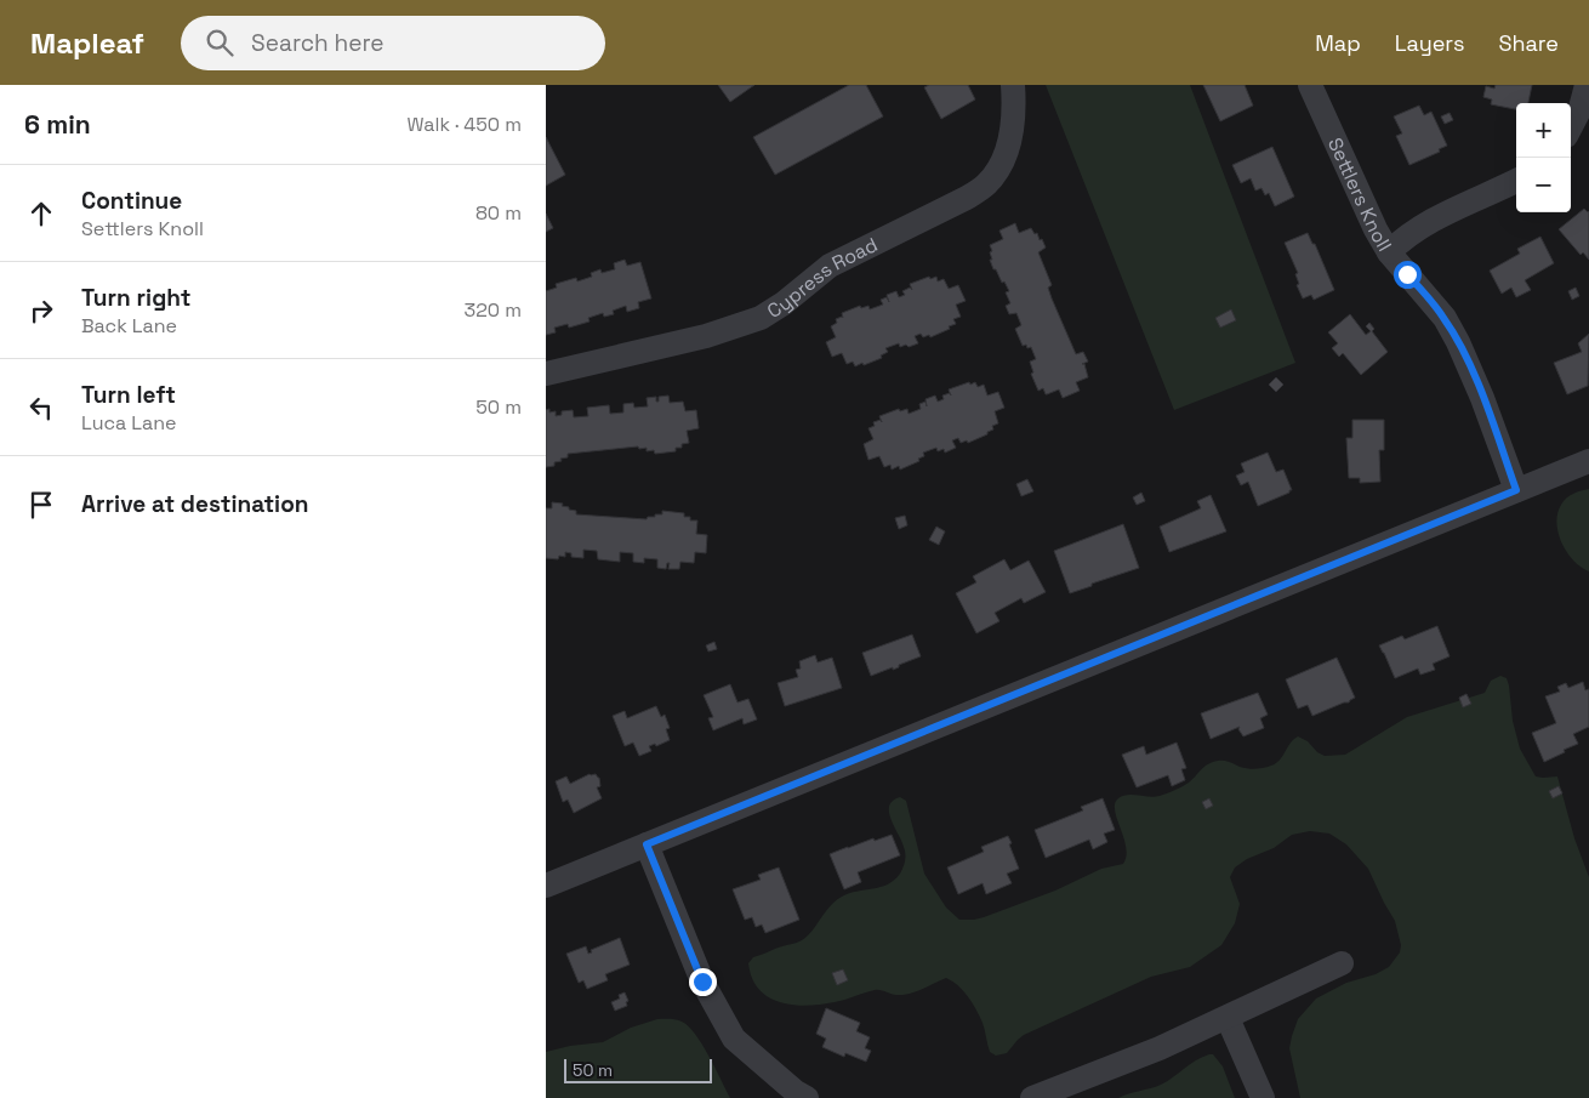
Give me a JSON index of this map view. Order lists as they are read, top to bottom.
{
  "streets": {
    "street": ["Settlers Knoll", "Cypress Road"]
  },
  "scale_bar": "50 m",
  "page": {
    "header": "Mapleaf",
    "search": "Search here",
    "nav": ["Map", "Layers", "Share"],
    "heading": ["6 min", "Walk · 450 m"],
    "map_buttons": ["+", "−"],
    "list": [
      ["Continue", "Settlers Knoll", "80 m"],
      ["Turn right", "Back Lane", "320 m"],
      ["Turn left", "Luca Lane", "50 m"],
      "Arrive at destination"
    ],
    "scale": "50 m"
  }
}
